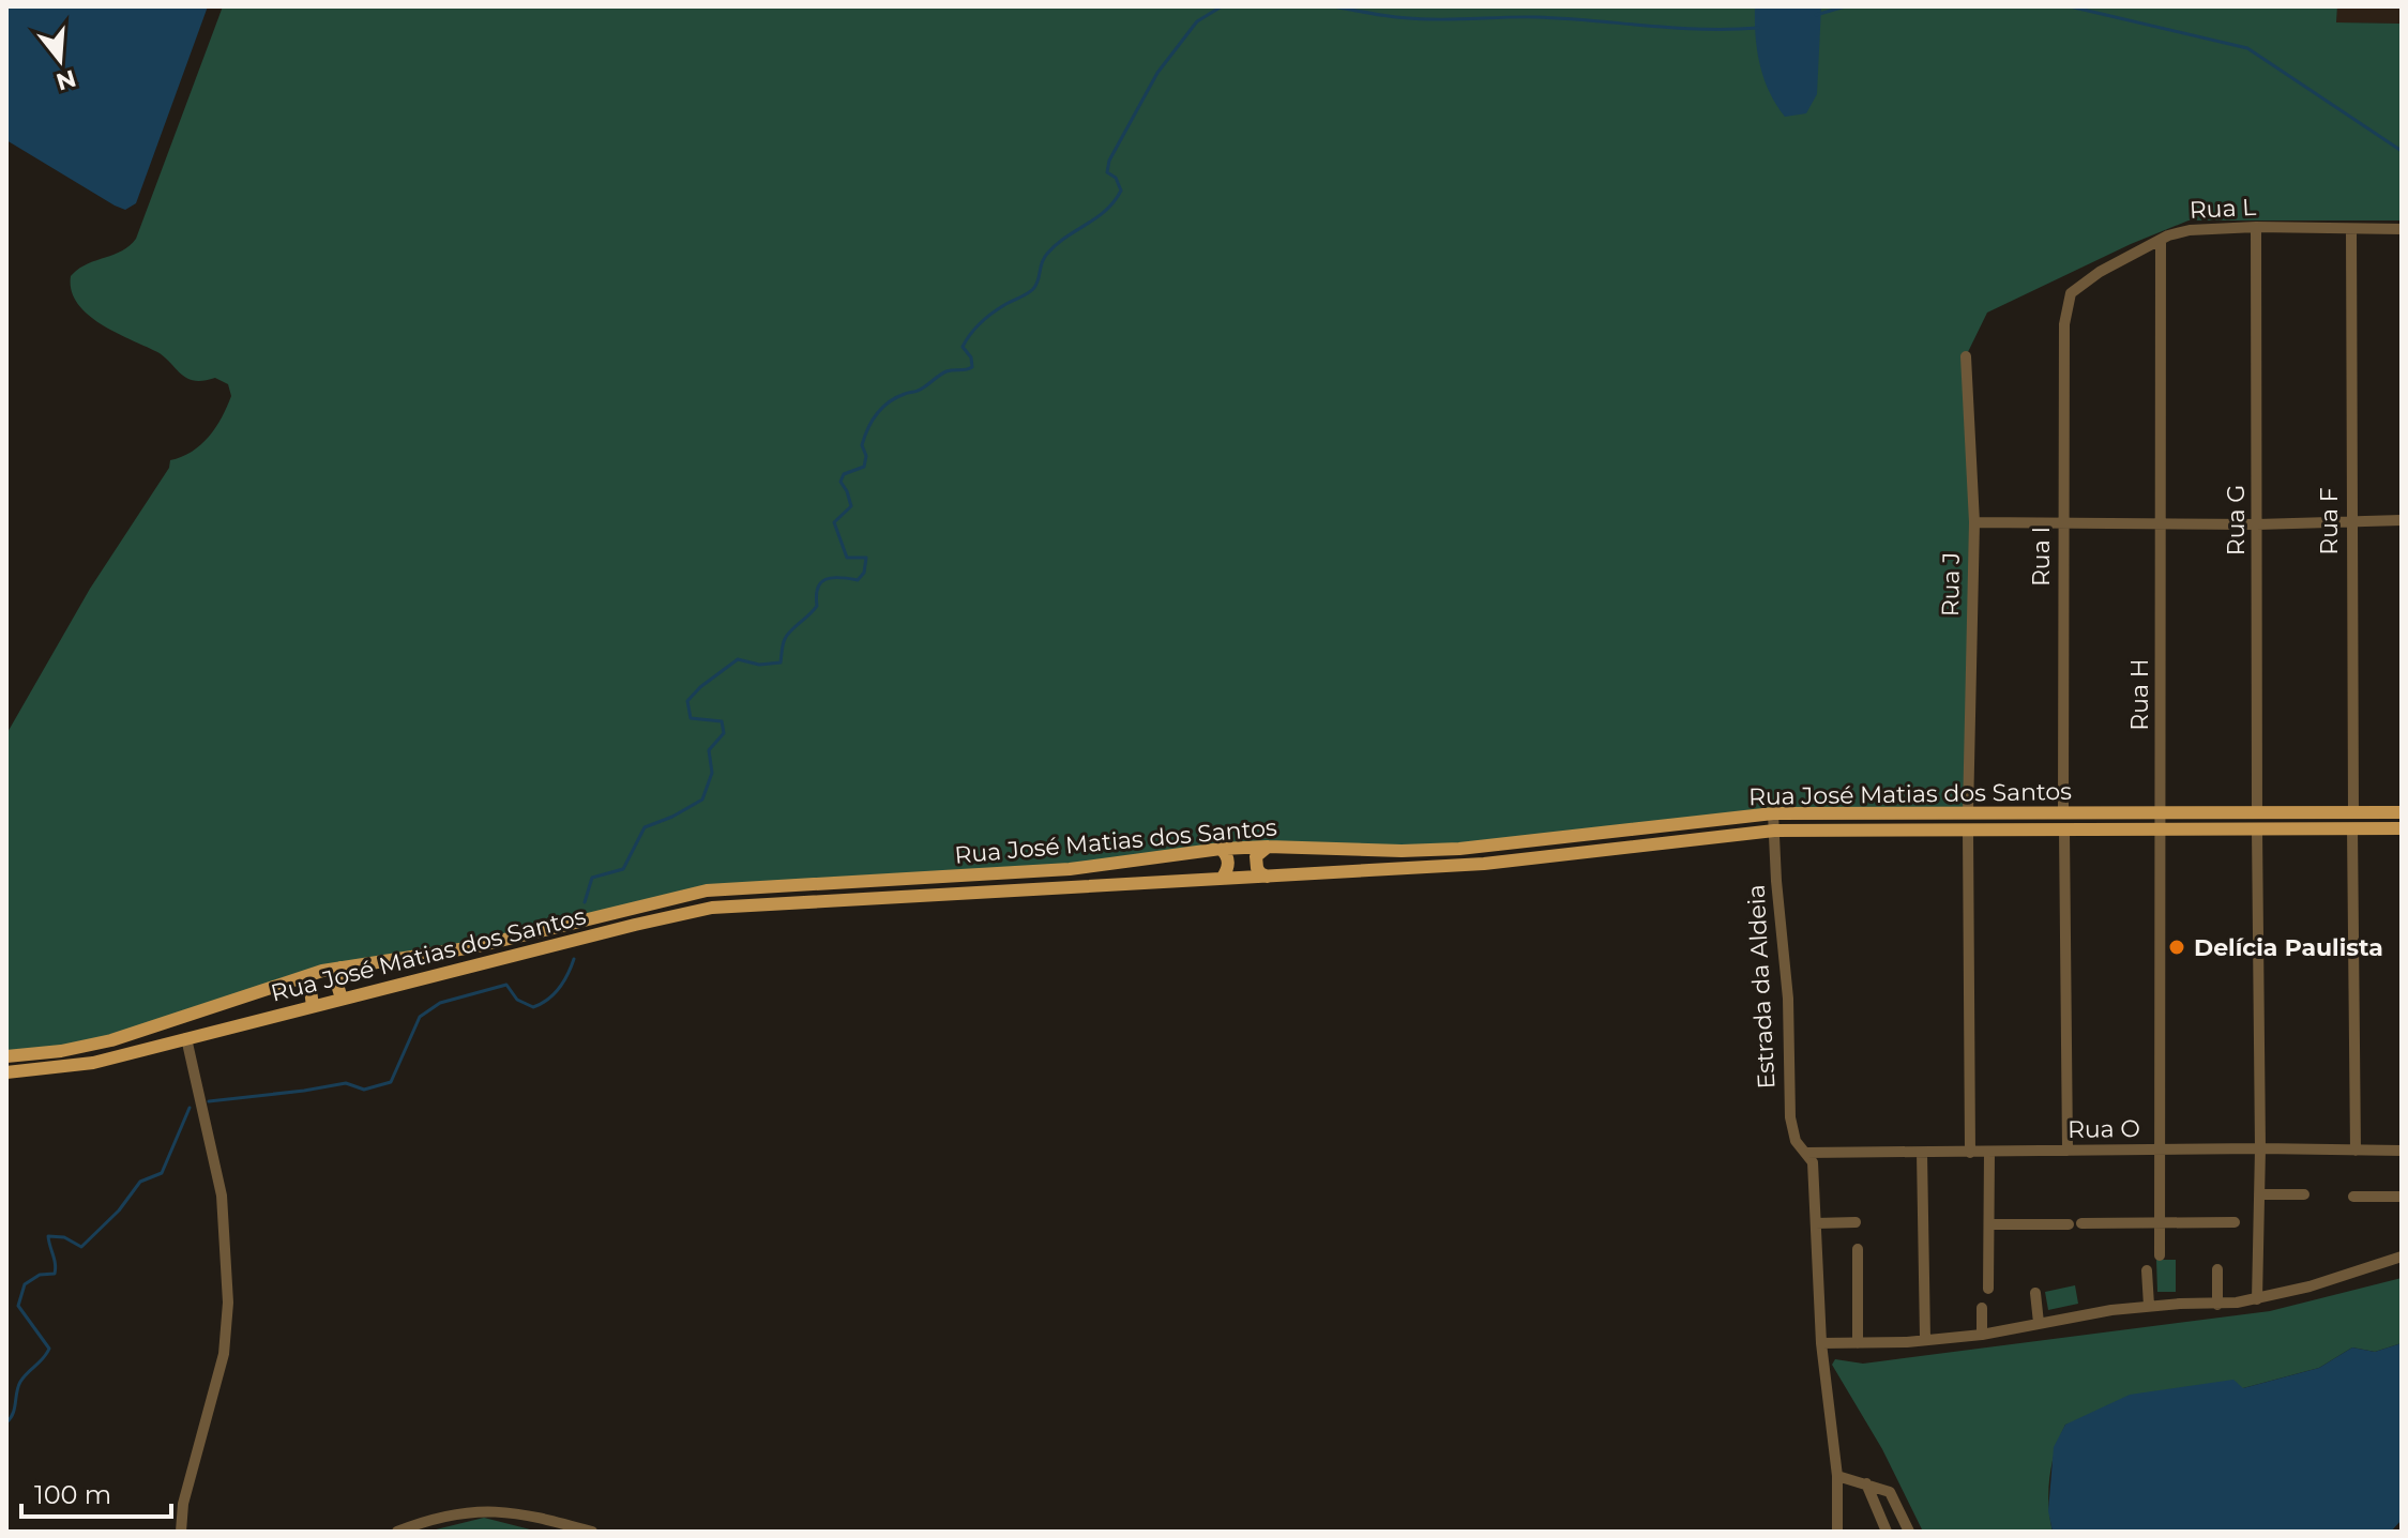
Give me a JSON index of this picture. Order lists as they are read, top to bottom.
{
  "streets": {
    "main road": ["Rua José Matias dos Santos"],
    "street": [
      "Rua L",
      "Rua G",
      "Rua F",
      "Rua I",
      "Rua J",
      "Rua H",
      "Estrada da Aldeia",
      "Rua O"
    ]
  },
  "crossings": [
    ["Rua L", "Rua G"],
    ["Rua L", "Rua F"],
    ["Rua L", "Rua I"],
    ["Rua L", "Rua H"],
    ["Rua G", "Rua José Matias dos Santos"],
    ["Rua F", "Rua José Matias dos Santos"],
    ["Rua I", "Rua José Matias dos Santos"],
    ["Rua J", "Rua José Matias dos Santos"],
    ["Rua H", "Rua José Matias dos Santos"],
    ["Rua H", "Rua O"],
    ["Rua José Matias dos Santos", "Estrada da Aldeia"],
    ["Estrada da Aldeia", "Rua O"]
  ],
  "places": ["Delícia Paulista"],
  "scale_bar": "100 m",
  "north": "bottom"
}
